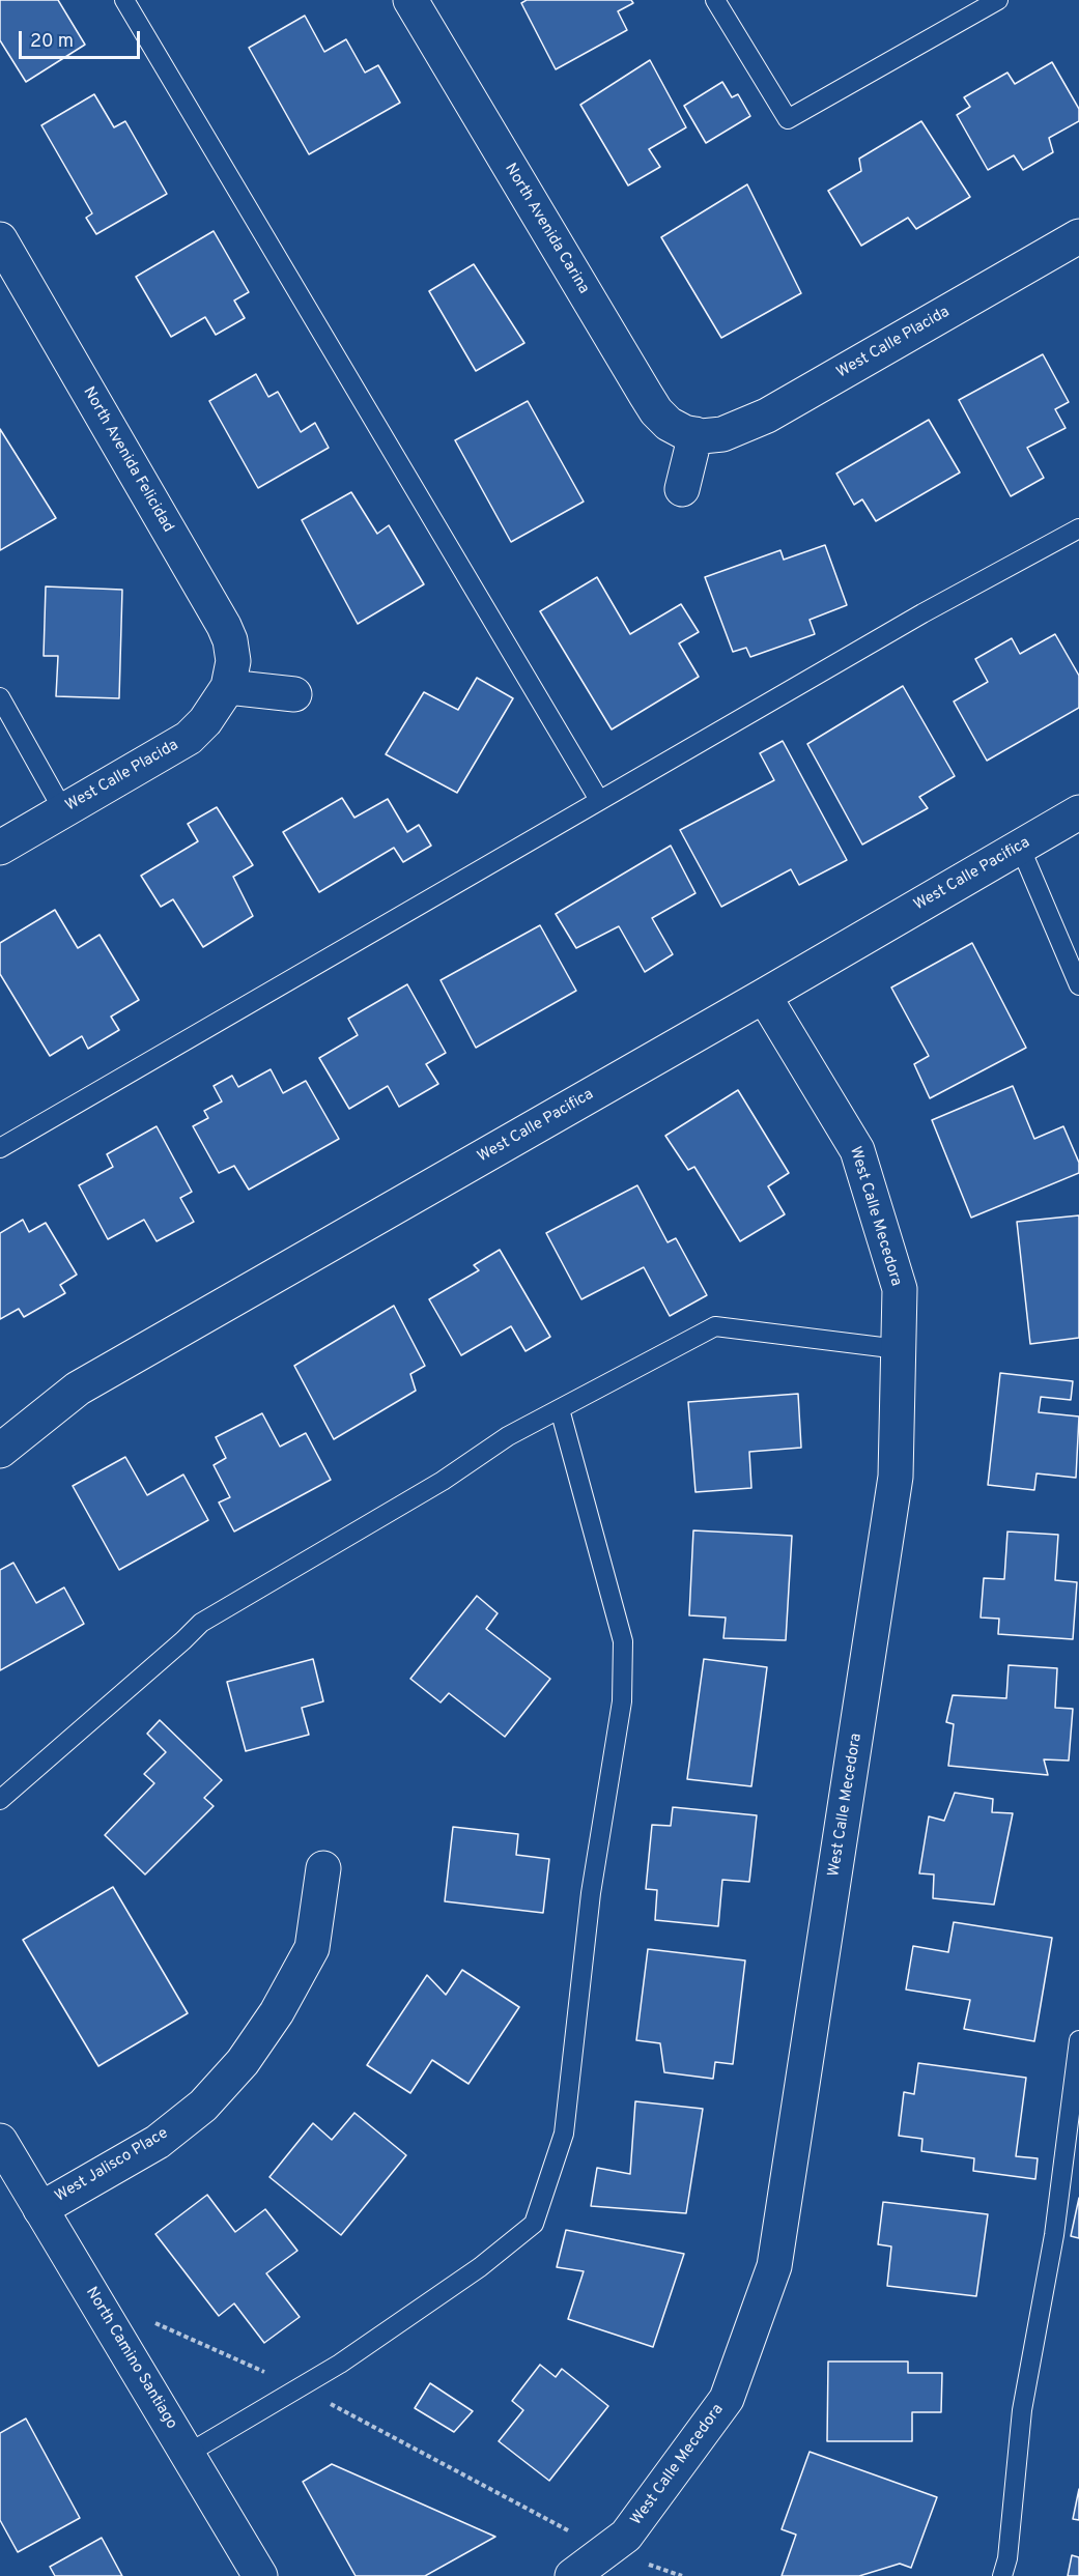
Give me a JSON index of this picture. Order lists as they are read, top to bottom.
{
  "streets": {
    "street": [
      "North Avenida Carina",
      "West Calle Placida",
      "North Avenida Felicidad",
      "West Calle Pacifica",
      "West Calle Mecedora",
      "West Jalisco Place",
      "North Camino Santiago"
    ]
  },
  "crossings": [
    ["North Avenida Carina", "West Calle Placida"],
    ["West Calle Placida", "North Avenida Felicidad"],
    ["West Calle Pacifica", "West Calle Mecedora"],
    ["West Jalisco Place", "North Camino Santiago"]
  ],
  "scale_bar": "20 m"
}
